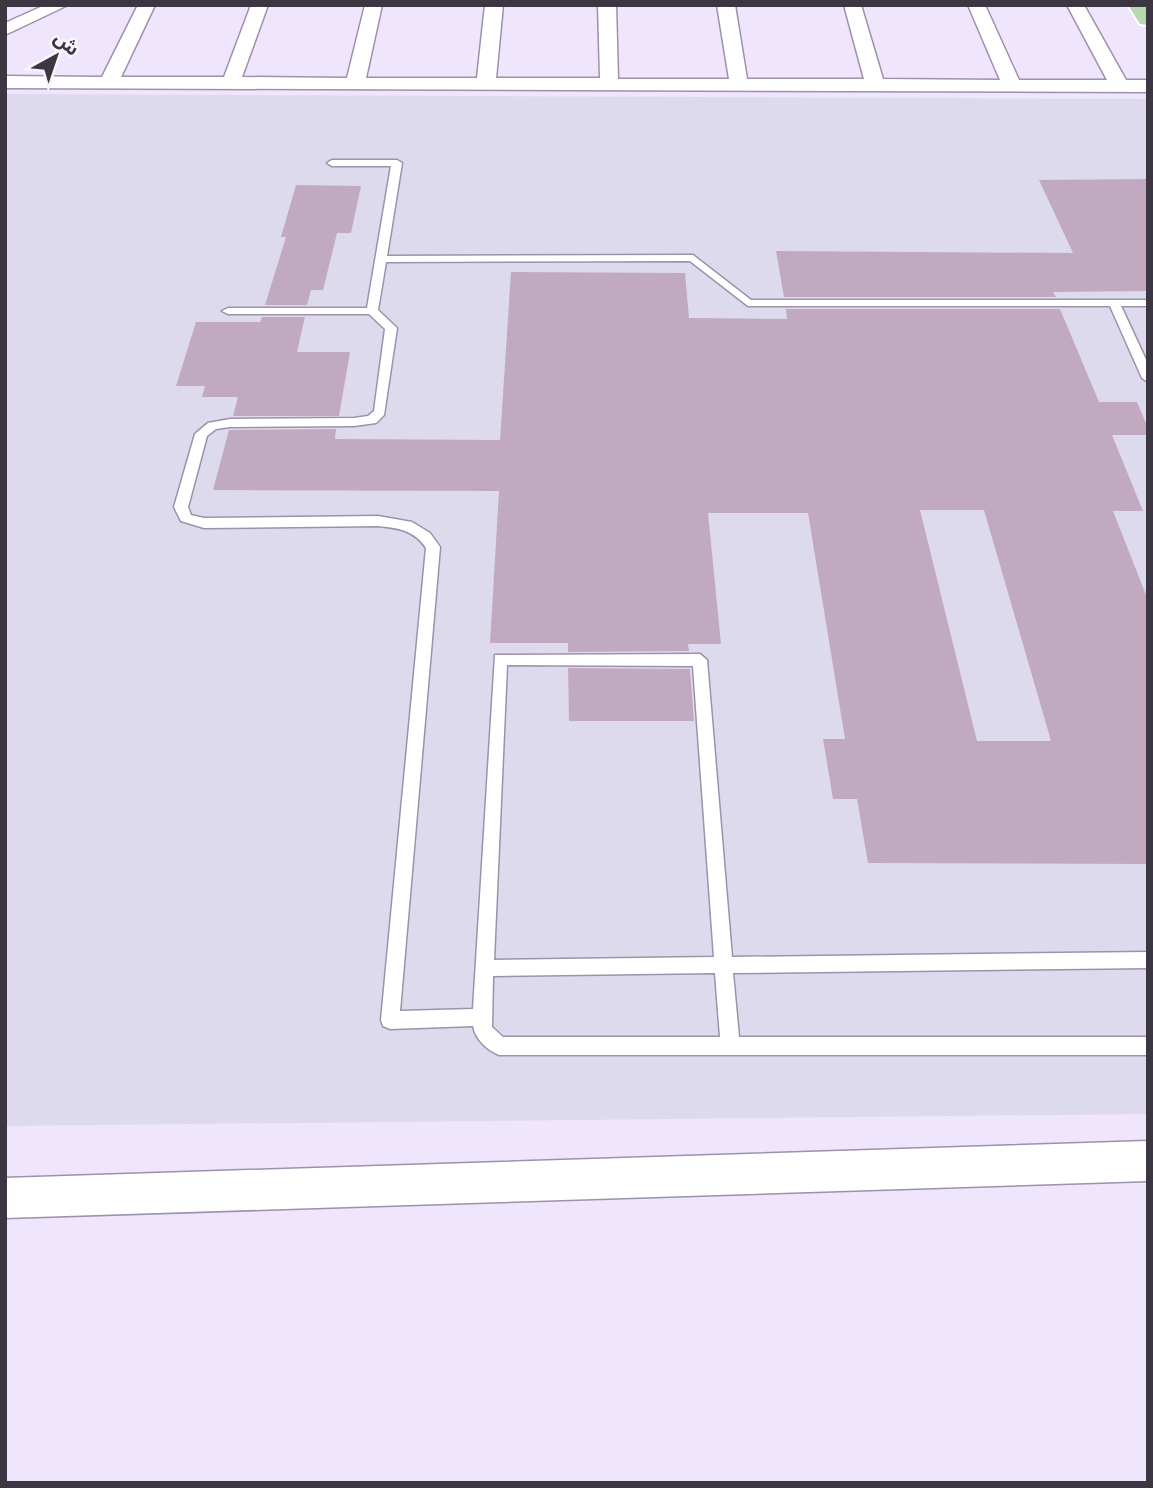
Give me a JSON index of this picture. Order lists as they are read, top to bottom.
{
  "north": "top right"
}
